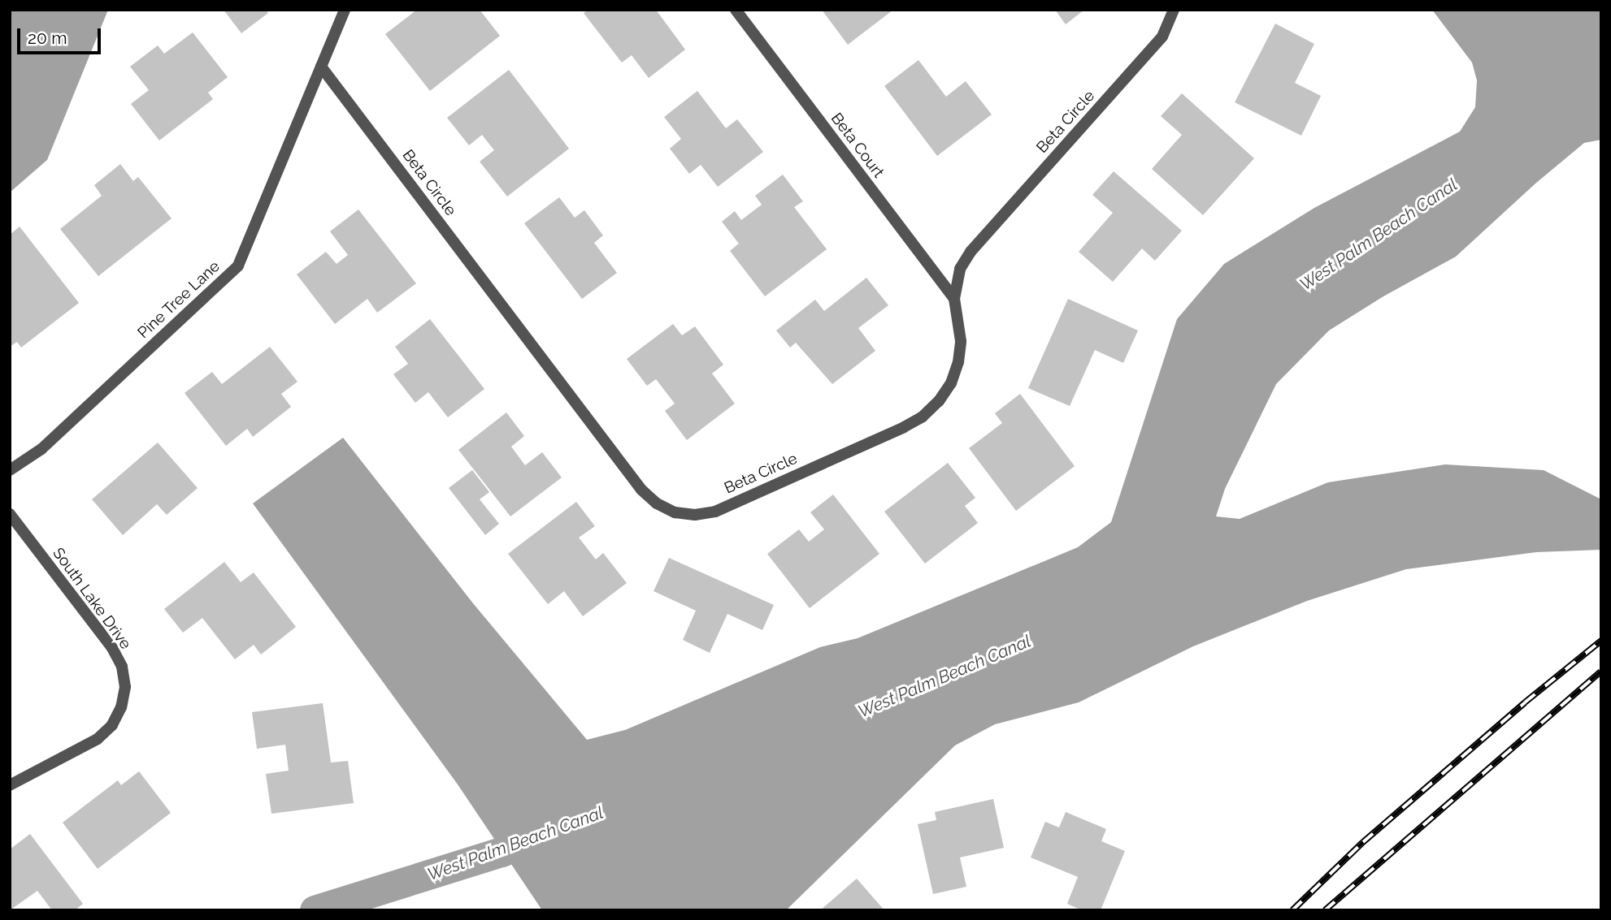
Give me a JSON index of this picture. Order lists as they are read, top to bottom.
{
  "streets": {
    "street": [
      "Beta Circle",
      "Beta Court",
      "Pine Tree Lane",
      "South Lake Drive"
    ]
  },
  "crossings": [
    ["Beta Circle", "Beta Court"],
    ["Beta Circle", "Pine Tree Lane"]
  ],
  "water": ["West Palm Beach Canal"],
  "scale_bar": "20 m"
}
